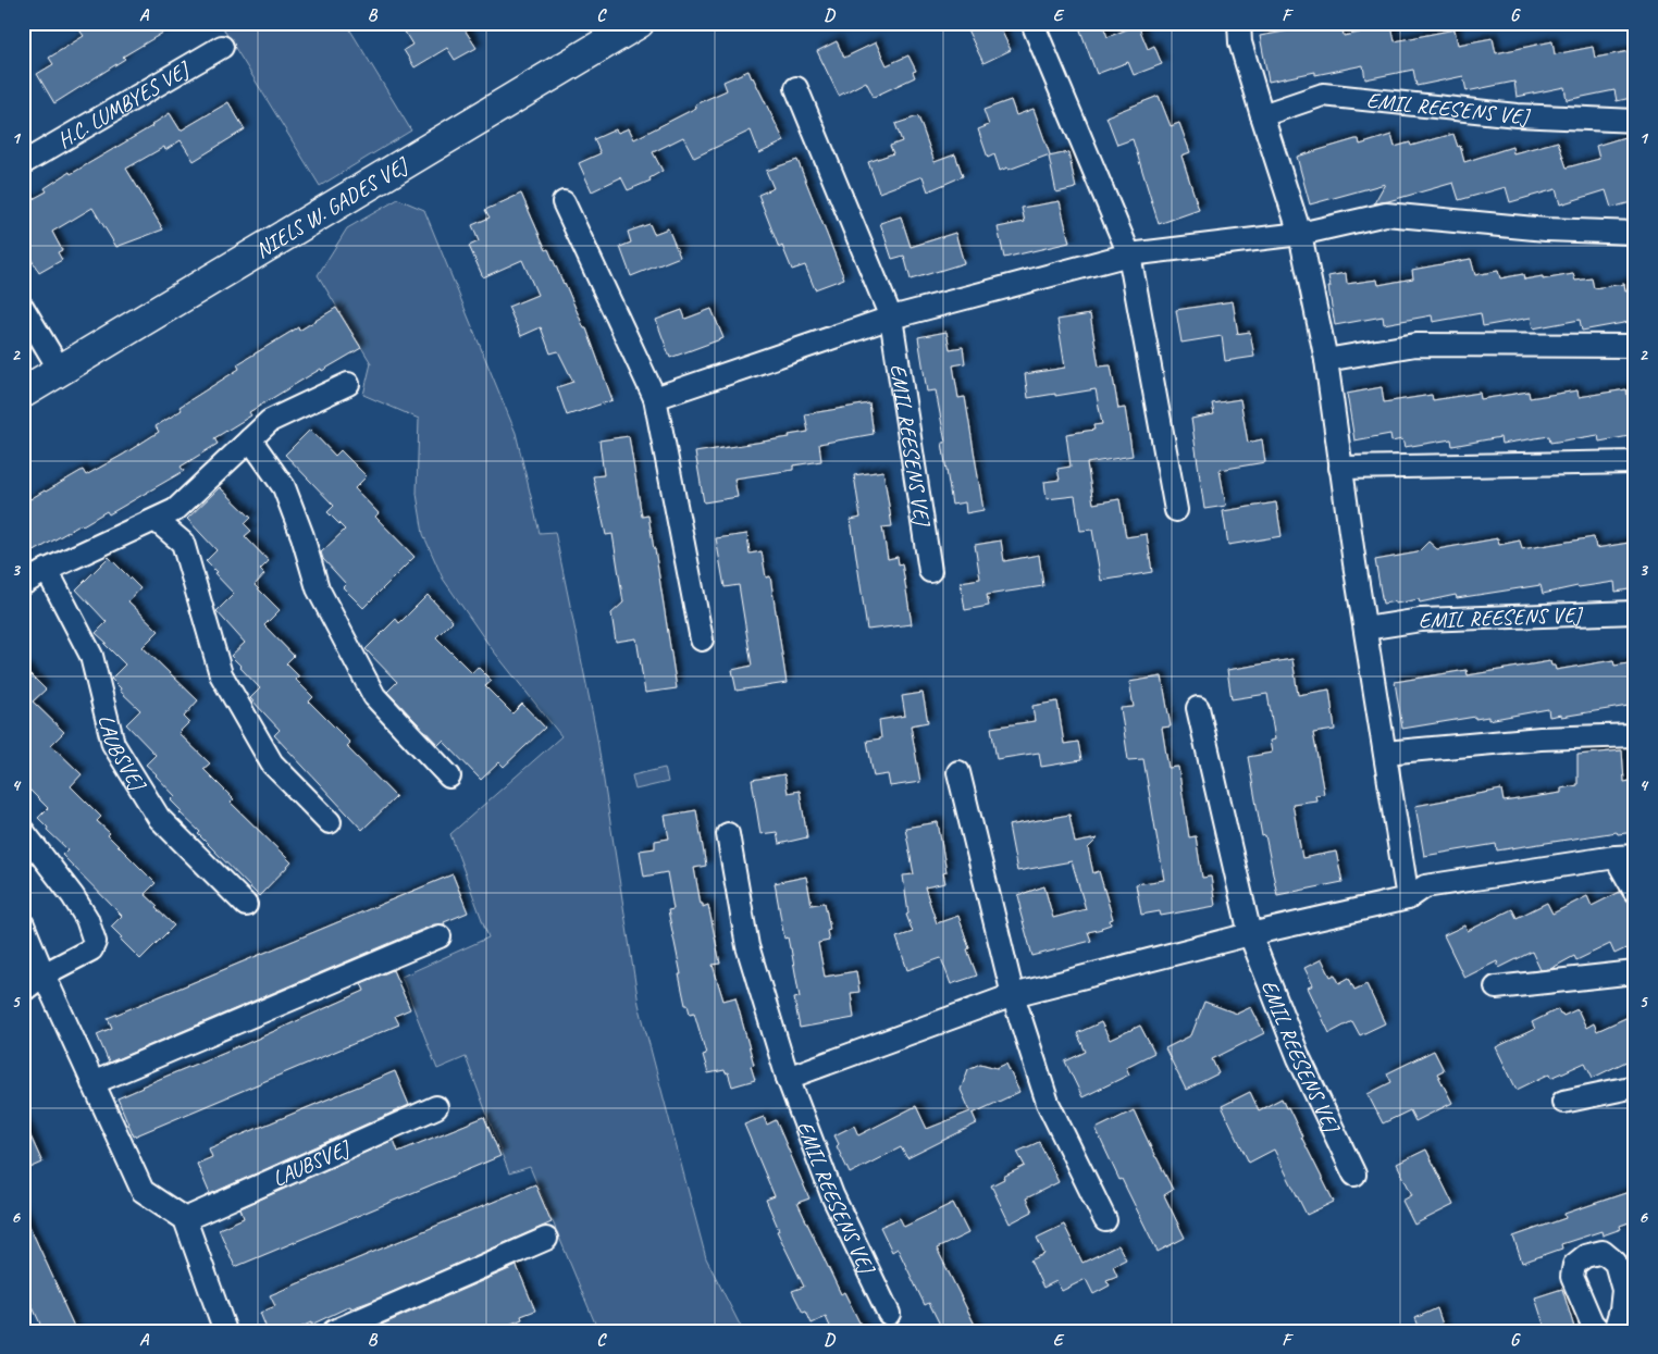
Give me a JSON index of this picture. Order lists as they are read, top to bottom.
{
  "streets": {
    "street": [
      "H.C. LUMBYES VEJ",
      "EMIL REESENS VEJ",
      "NIELS W. GADES VEJ",
      "LAUBSVEJ"
    ]
  },
  "grid": {
    "columns": [
      "A",
      "B",
      "C",
      "D",
      "E",
      "F",
      "G"
    ],
    "rows": [
      "1",
      "2",
      "3",
      "4",
      "5",
      "6"
    ]
  }
}
